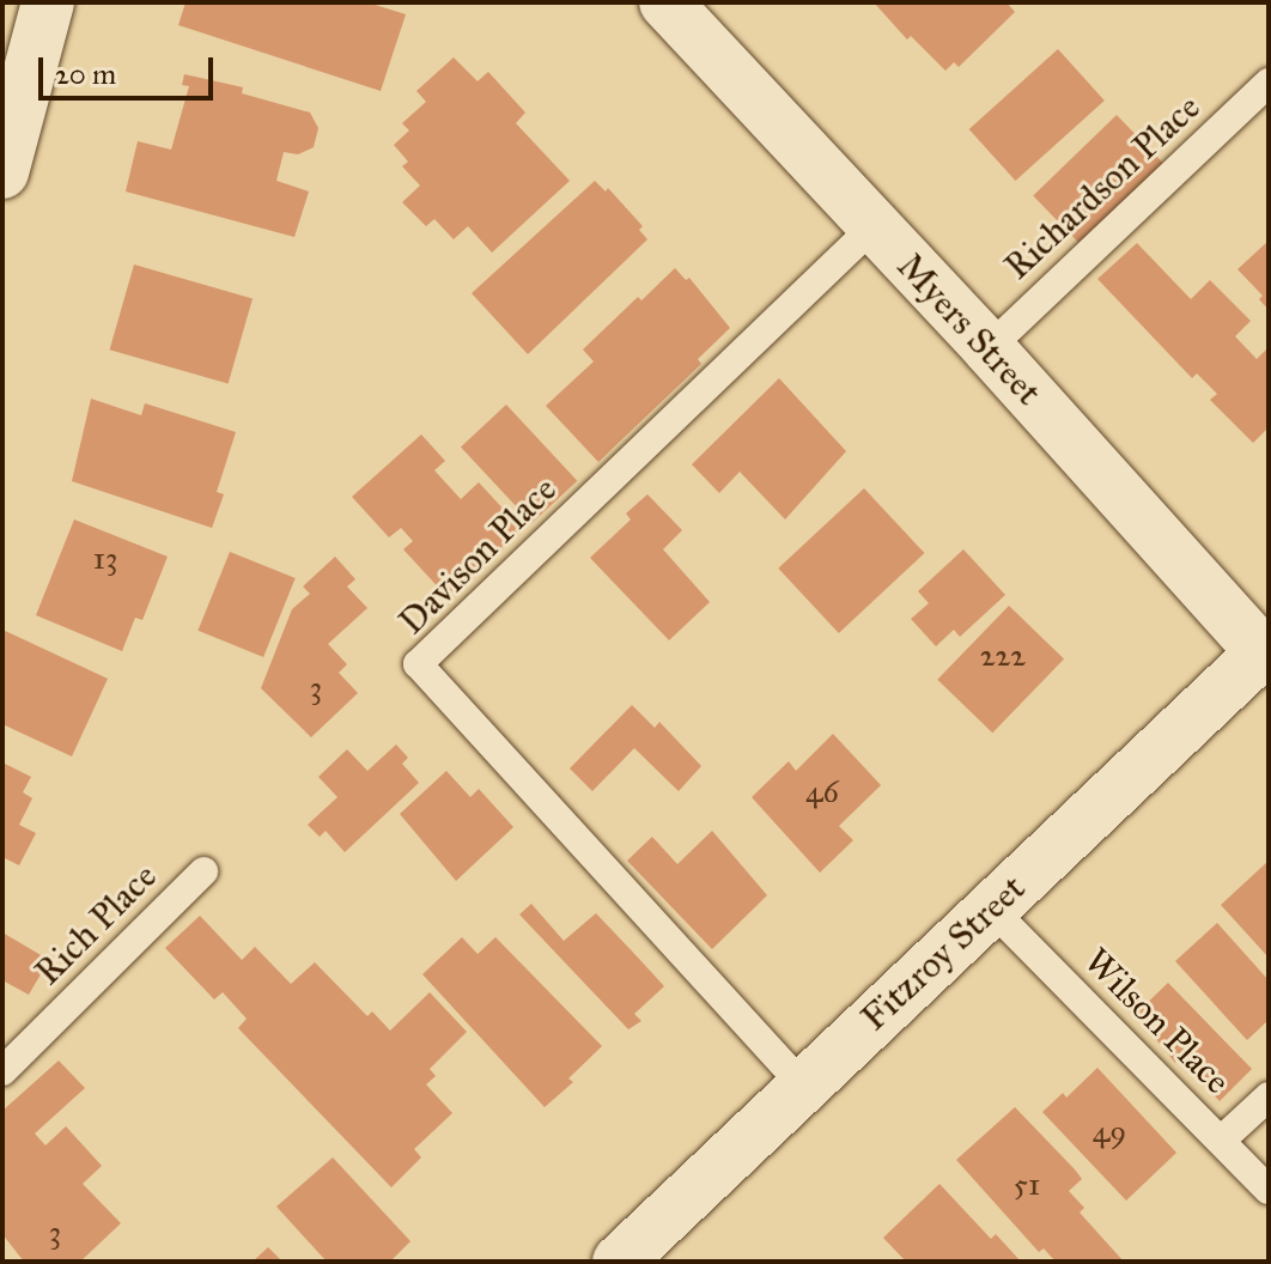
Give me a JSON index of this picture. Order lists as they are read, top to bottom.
{
  "streets": {
    "street": ["Myers Street", "Fitzroy Street"],
    "lane": [
      "Richardson Place",
      "Davison Place",
      "Rich Place",
      "Wilson Place"
    ]
  },
  "crossings": [
    ["Richardson Place", "Myers Street"],
    ["Myers Street", "Davison Place"],
    ["Myers Street", "Fitzroy Street"],
    ["Davison Place", "Fitzroy Street"],
    ["Fitzroy Street", "Wilson Place"]
  ],
  "house_numbers": [
    "13",
    "222",
    "3",
    "46",
    "49",
    "51",
    "3"
  ],
  "scale_bar": "20 m"
}
